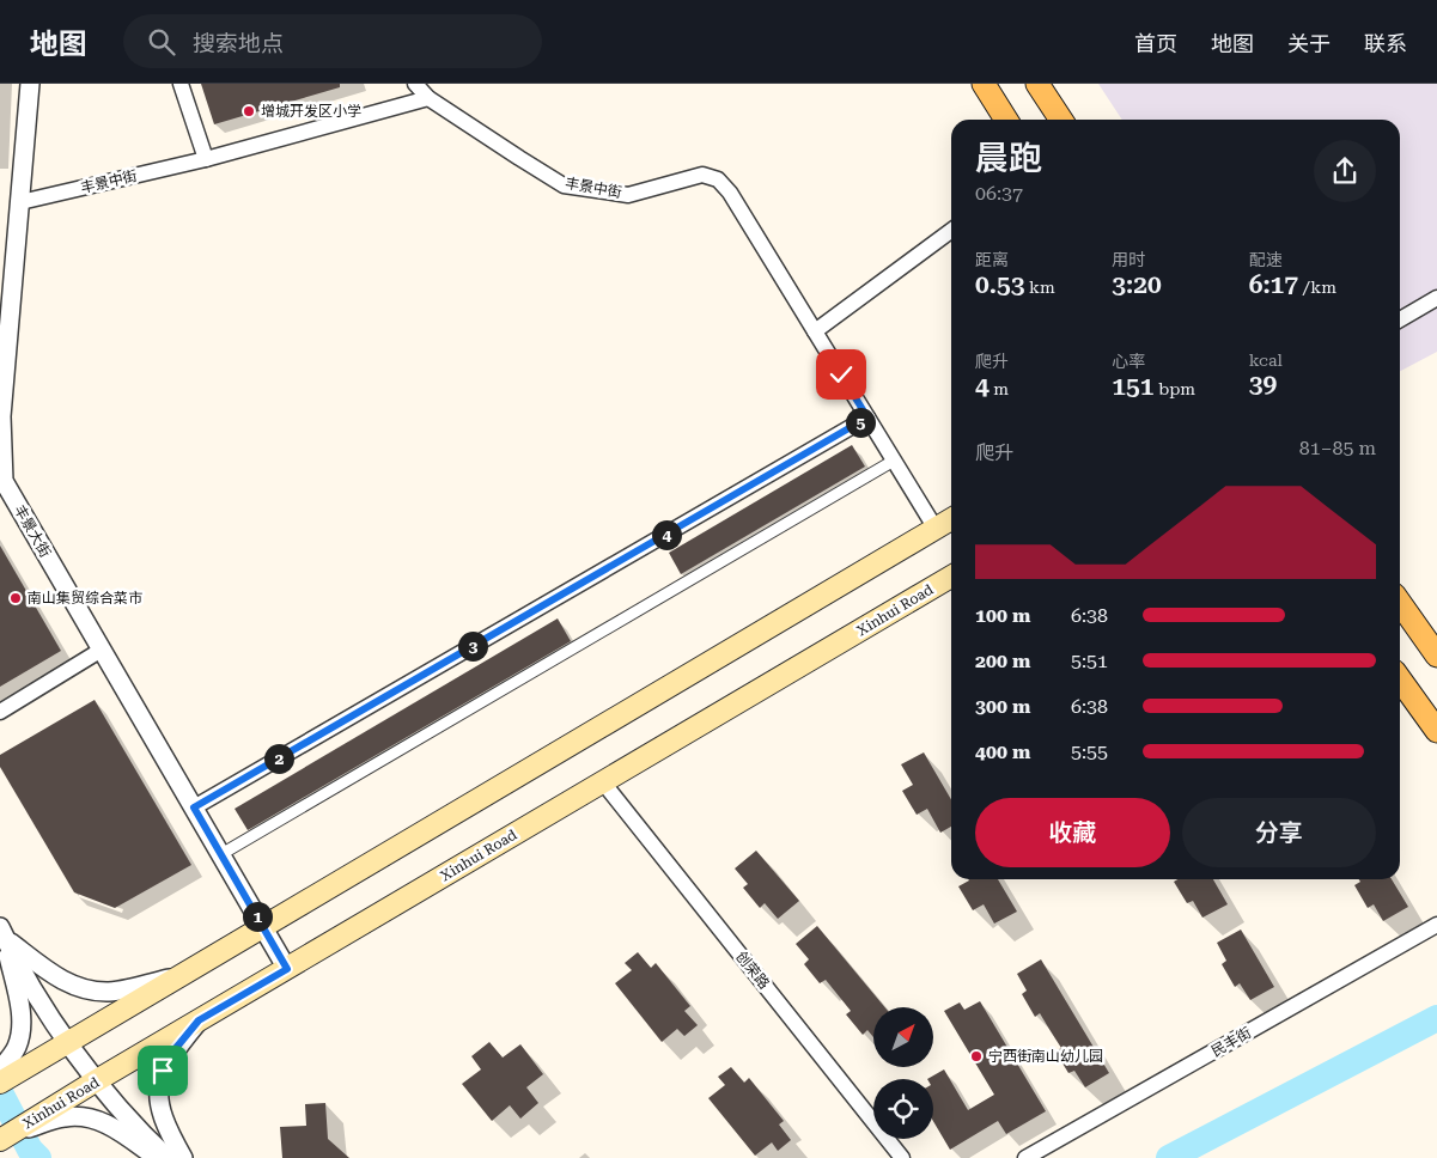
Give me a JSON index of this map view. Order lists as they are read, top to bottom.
{
  "streets": {
    "main road": ["Xinhui Road"],
    "street": [
      "丰景中街",
      "丰景大街",
      "创荣路",
      "民丰街"
    ]
  },
  "crossings": [
    ["丰景中街", "丰景大街"],
    ["丰景大街", "Xinhui Road"],
    ["Xinhui Road", "创荣路"]
  ],
  "places": ["增城开发区小学", "南山集贸综合菜市", "宁西街南山幼儿园"],
  "north": "top right",
  "page": {
    "header": "地图",
    "search": "搜索地点",
    "nav": [
      "首页",
      "地图",
      "关于",
      "联系"
    ],
    "heading": ["晨跑", "06:37"],
    "stats": [
      ["距离", "0.53 km"],
      ["用时", "3:20"],
      ["配速", "6:17 /km"],
      ["爬升", "4 m"],
      ["心率", "151 bpm"],
      ["kcal", "39"]
    ],
    "pins": [
      "5",
      "4",
      "3",
      "2",
      "1"
    ],
    "chart": ["爬升", "81–85 m"],
    "list": [
      {
        "name": "100 m",
        "note": "6:38"
      },
      {
        "name": "200 m",
        "note": "5:51"
      },
      {
        "name": "300 m",
        "note": "6:38"
      },
      {
        "name": "400 m",
        "note": "5:55"
      }
    ],
    "buttons": ["收藏", "分享"]
  }
}
